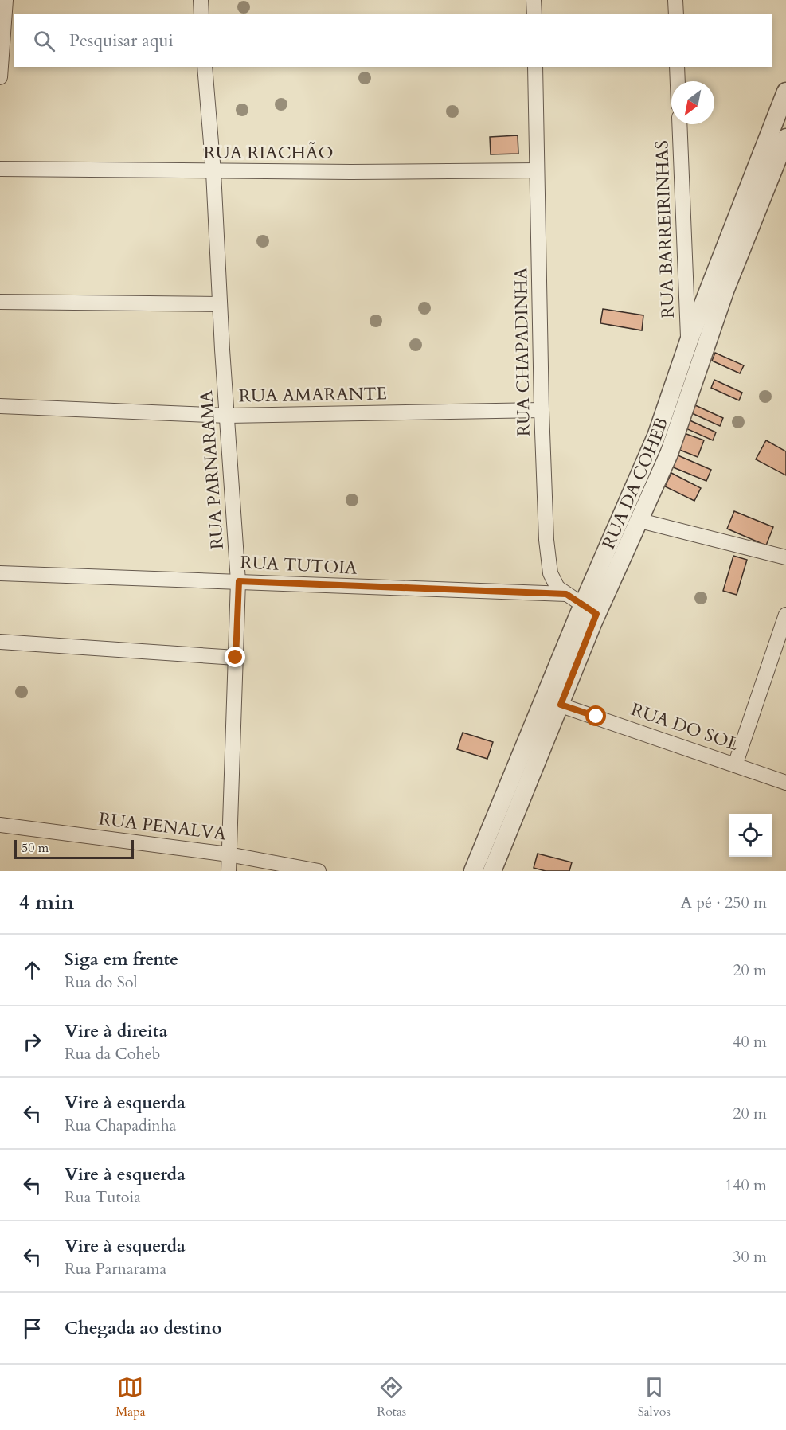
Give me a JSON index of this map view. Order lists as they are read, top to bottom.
{
  "streets": {
    "street": [
      "RUA RIACHÃO",
      "RUA BARREIRINHAS",
      "RUA CHAPADINHA",
      "RUA AMARANTE",
      "RUA PARNARAMA",
      "RUA DA COHEB",
      "RUA TUTOIA",
      "RUA DO SOL",
      "RUA PENALVA"
    ]
  },
  "crossings": [
    ["RUA RIACHÃO", "RUA CHAPADINHA"],
    ["RUA RIACHÃO", "RUA PARNARAMA"],
    ["RUA BARREIRINHAS", "RUA DA COHEB"],
    ["RUA CHAPADINHA", "RUA AMARANTE"],
    ["RUA CHAPADINHA", "RUA DA COHEB"],
    ["RUA CHAPADINHA", "RUA TUTOIA"],
    ["RUA AMARANTE", "RUA PARNARAMA"],
    ["RUA PARNARAMA", "RUA TUTOIA"],
    ["RUA PARNARAMA", "RUA PENALVA"],
    ["RUA DA COHEB", "RUA DO SOL"]
  ],
  "scale_bar": "50 m",
  "north": "bottom left",
  "page": {
    "search": "Pesquisar aqui",
    "scale": "50 m",
    "heading": ["4 min", "A pé · 250 m"],
    "list": [
      ["Siga em frente", "Rua do Sol", "20 m"],
      ["Vire à direita", "Rua da Coheb", "40 m"],
      ["Vire à esquerda", "Rua Chapadinha", "20 m"],
      ["Vire à esquerda", "Rua Tutoia", "140 m"],
      ["Vire à esquerda", "Rua Parnarama", "30 m"],
      "Chegada ao destino"
    ],
    "nav": ["Mapa", "Rotas", "Salvos"]
  }
}
